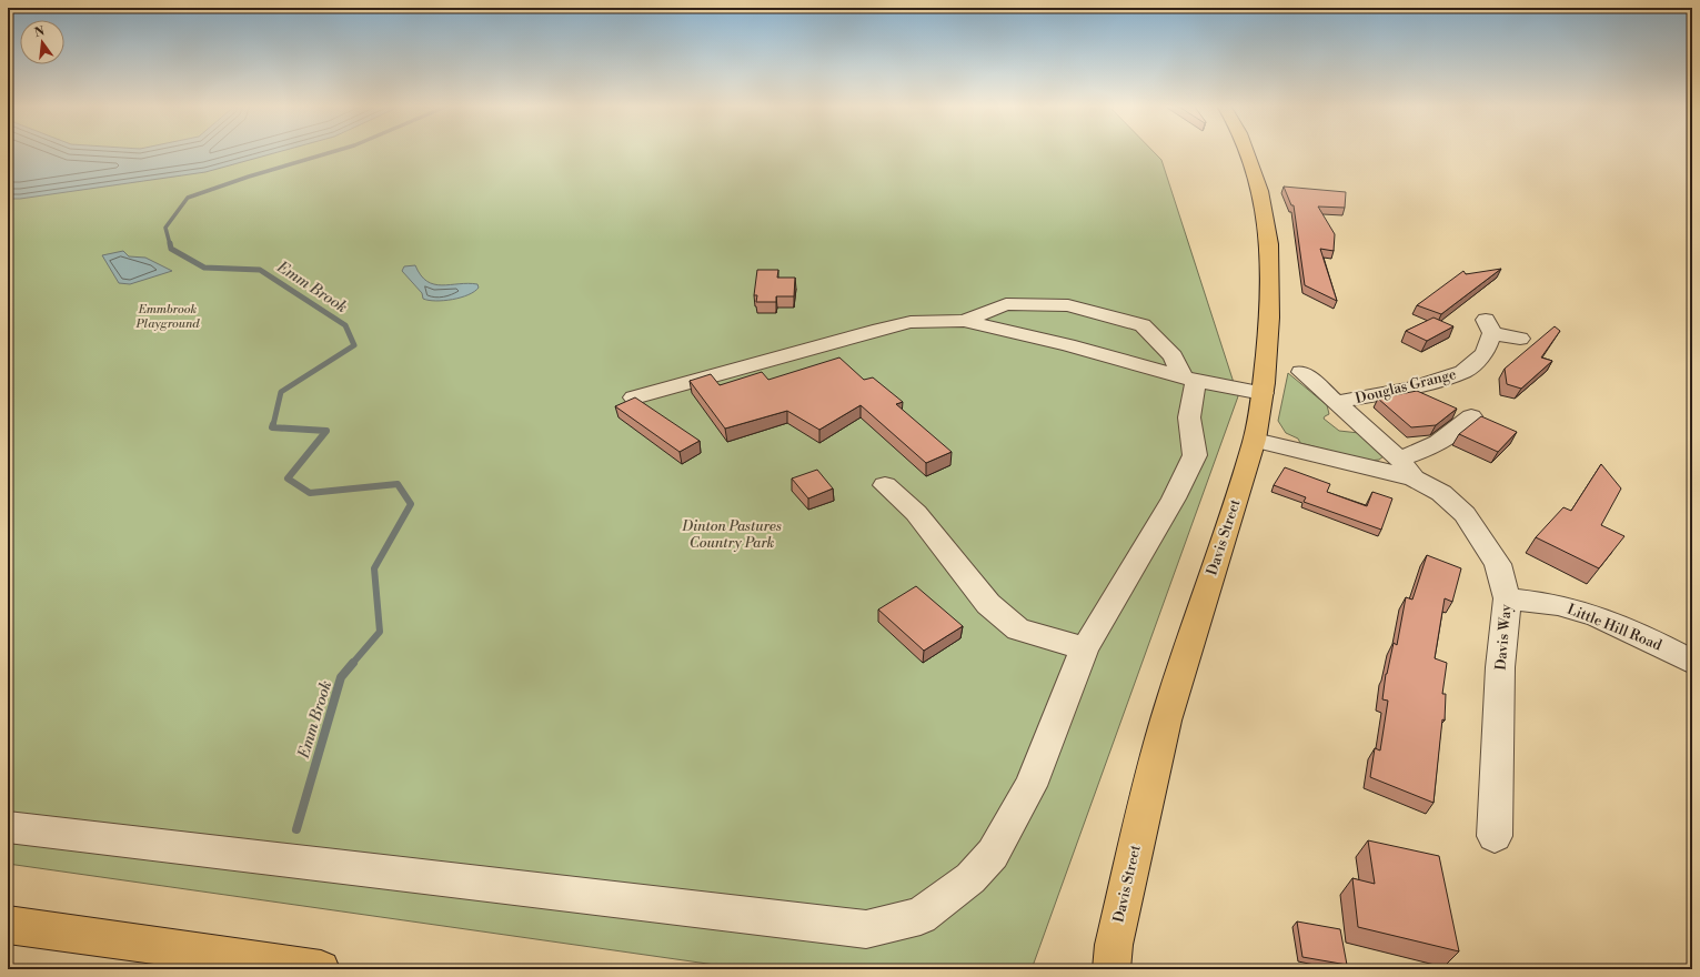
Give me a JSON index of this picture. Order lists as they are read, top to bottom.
{
  "streets": {
    "main road": ["Davis Street"],
    "street": ["Douglas Grange", "Little Hill Road", "Davis Way"]
  },
  "crossings": [
    ["Douglas Grange", "Davis Way"],
    ["Davis Street", "Davis Way"],
    ["Little Hill Road", "Davis Way"]
  ],
  "water": ["Emm Brook"],
  "parks": ["Emmbrook Playground", "Dinton Pastures Country Park"],
  "north": "top"
}
